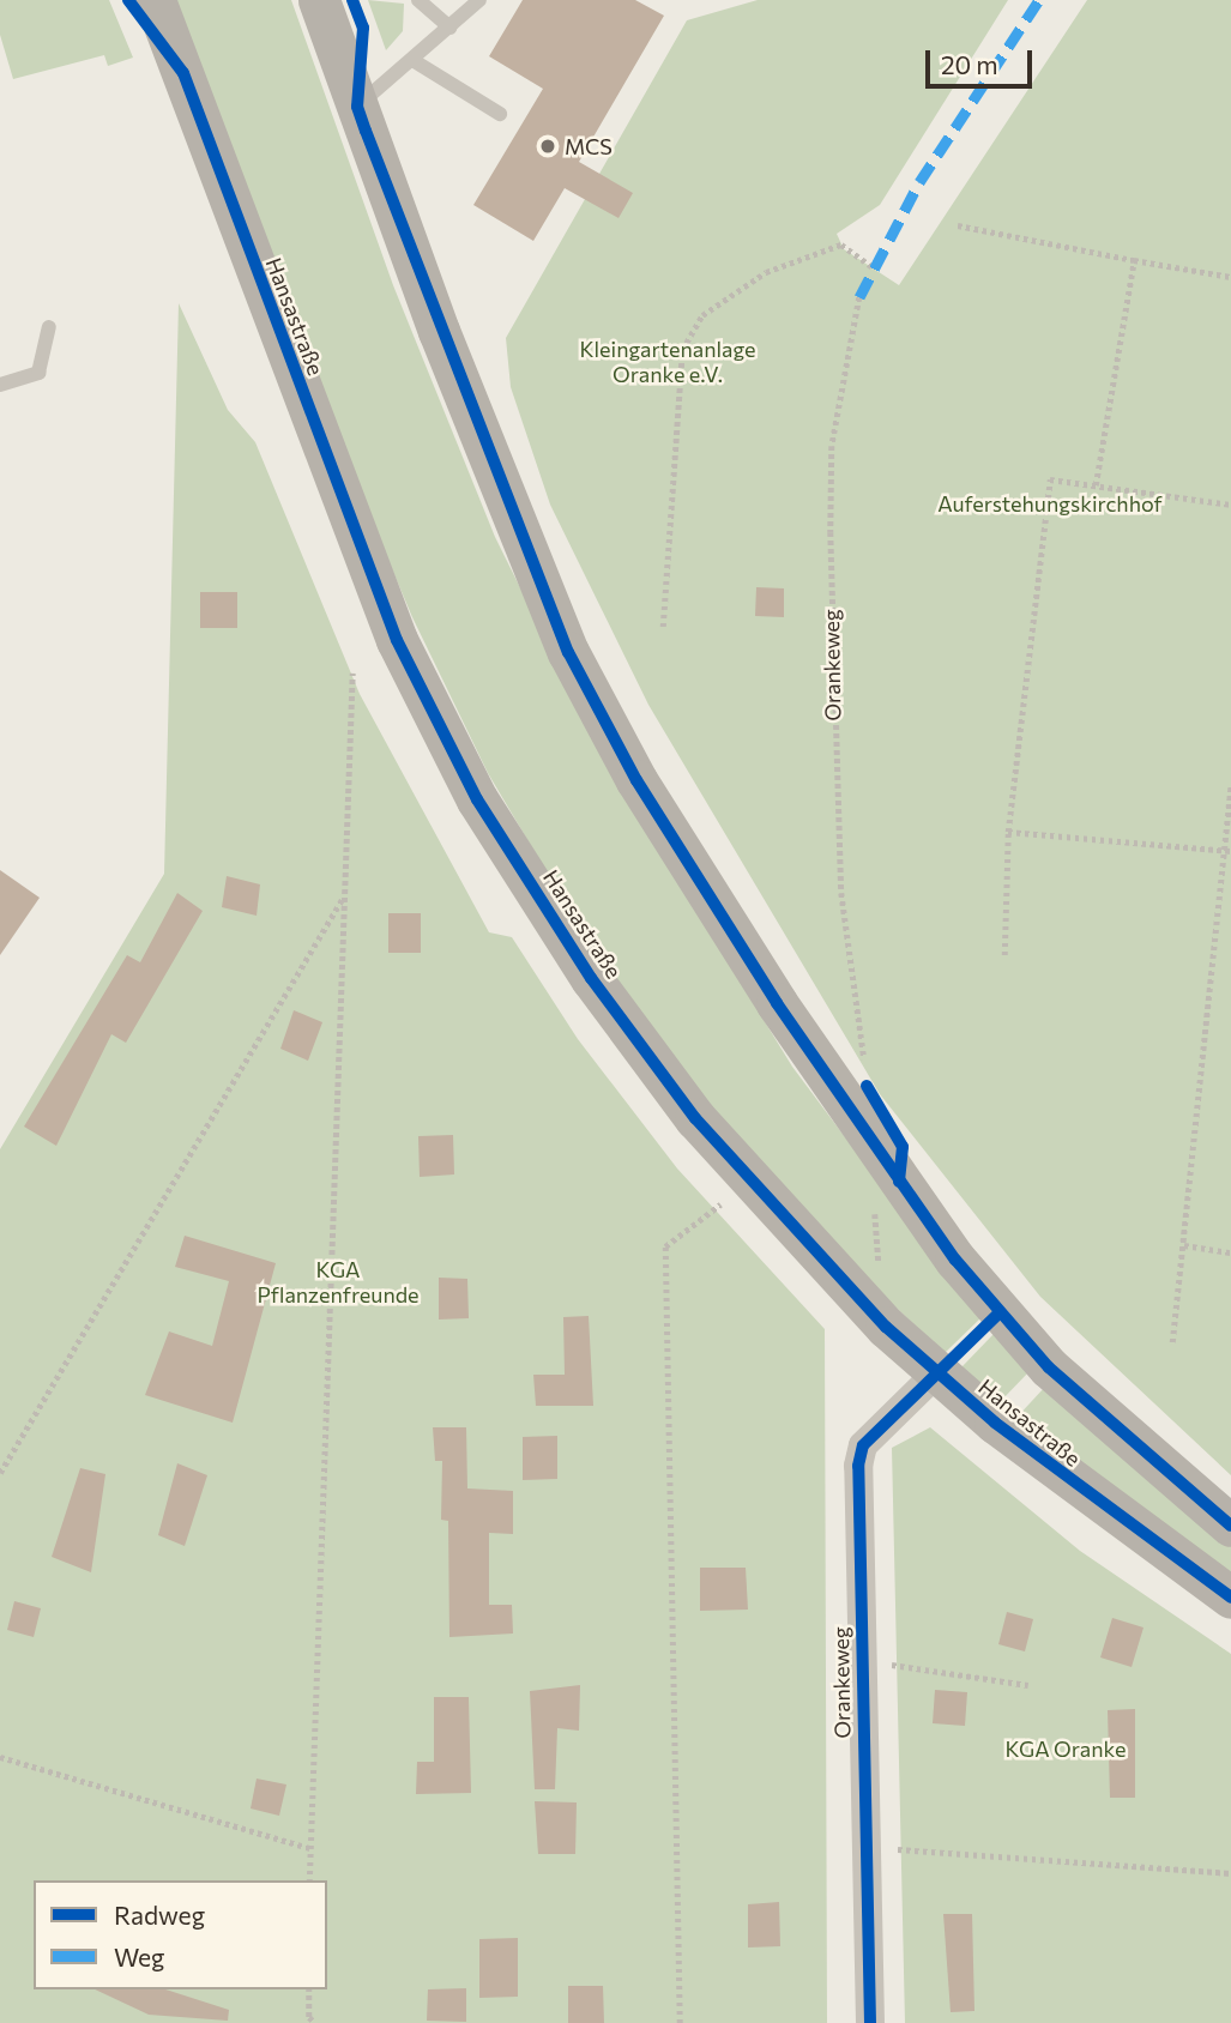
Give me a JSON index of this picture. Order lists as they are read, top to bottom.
{
  "streets": {
    "main road": ["Hansastraße"],
    "street": ["Orankeweg"]
  },
  "crossings": [
    ["Hansastraße", "Orankeweg"]
  ],
  "parks": [
    "Kleingartenanlage Oranke e.V.",
    "Auferstehungskirchhof",
    "KGA Pflanzenfreunde",
    "KGA Oranke"
  ],
  "places": ["MCS"],
  "legend": ["Radweg", "Weg"],
  "scale_bar": "20 m"
}
